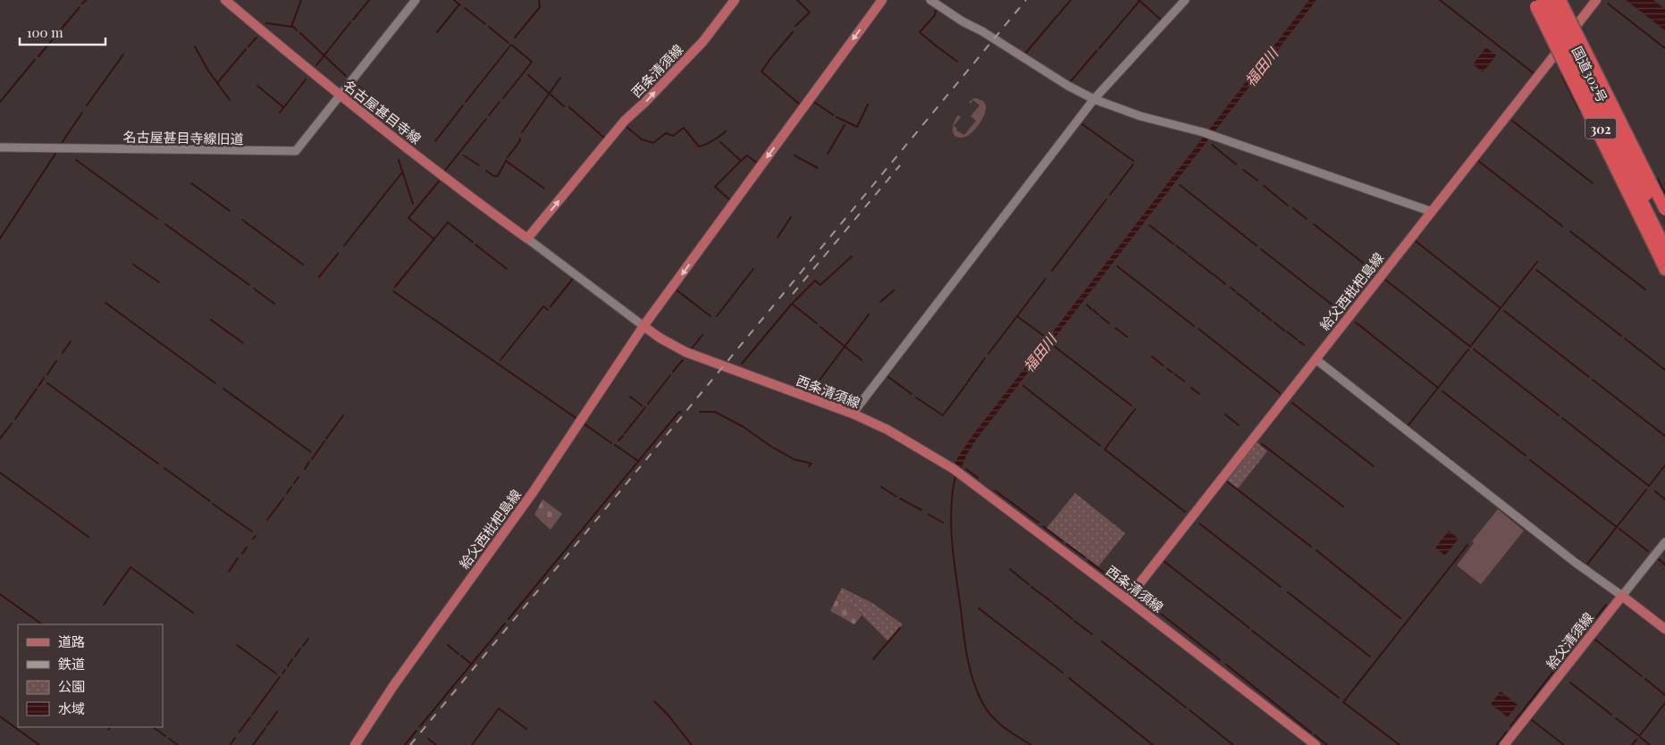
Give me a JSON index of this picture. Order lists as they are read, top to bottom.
{
  "streets": {
    "highway": ["国道302号", "302"],
    "main road": [
      "西条清須線",
      "名古屋甚目寺線",
      "給父西枇杷島線",
      "給父清須線"
    ],
    "street": ["名古屋甚目寺線旧道"]
  },
  "crossings": [
    ["西条清須線", "名古屋甚目寺線"],
    ["西条清須線", "給父西枇杷島線"],
    ["国道302号", "給父西枇杷島線"],
    ["名古屋甚目寺線", "名古屋甚目寺線旧道"]
  ],
  "water": ["福田川"],
  "legend": [
    "道路",
    "鉄道",
    "公園",
    "水域"
  ],
  "scale_bar": "100 m"
}
